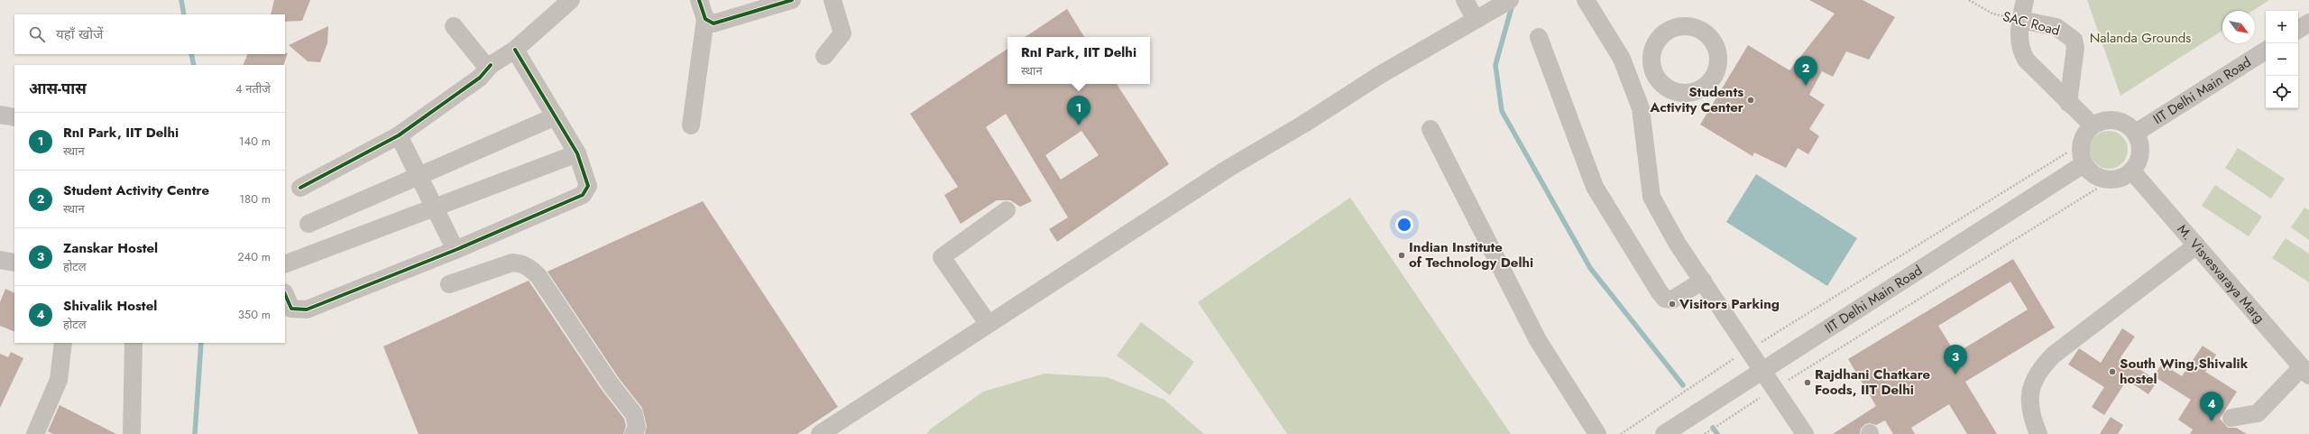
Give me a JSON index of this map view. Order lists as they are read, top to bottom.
{
  "streets": {
    "street": ["SAC Road", "IIT Delhi Main Road", "M. Visvesvaraya Marg"]
  },
  "crossings": [
    ["IIT Delhi Main Road", "M. Visvesvaraya Marg"]
  ],
  "parks": ["Nalanda Grounds"],
  "places": [
    "Students Activity Center",
    "Indian Institute of Technology Delhi",
    "Visitors Parking",
    "South Wing,Shivalik hostel",
    "Rajdhani Chatkare Foods, IIT Delhi"
  ],
  "north": "bottom right",
  "page": {
    "map_buttons": ["+", "−"],
    "search": "यहाँ खोजें",
    "popup": ["RnI Park, IIT Delhi", "स्थान"],
    "pins": [
      "2",
      "1",
      "3",
      "4"
    ],
    "heading": ["आस-पास", "4 नतीजे"],
    "list": [
      {
        "mark": "1",
        "name": "RnI Park, IIT Delhi",
        "note": "स्थान",
        "value": "140 m"
      },
      {
        "mark": "2",
        "name": "Student Activity Centre",
        "note": "स्थान",
        "value": "180 m"
      },
      {
        "mark": "3",
        "name": "Zanskar Hostel",
        "note": "होटल",
        "value": "240 m"
      },
      {
        "mark": "4",
        "name": "Shivalik Hostel",
        "note": "होटल",
        "value": "350 m"
      }
    ]
  }
}
